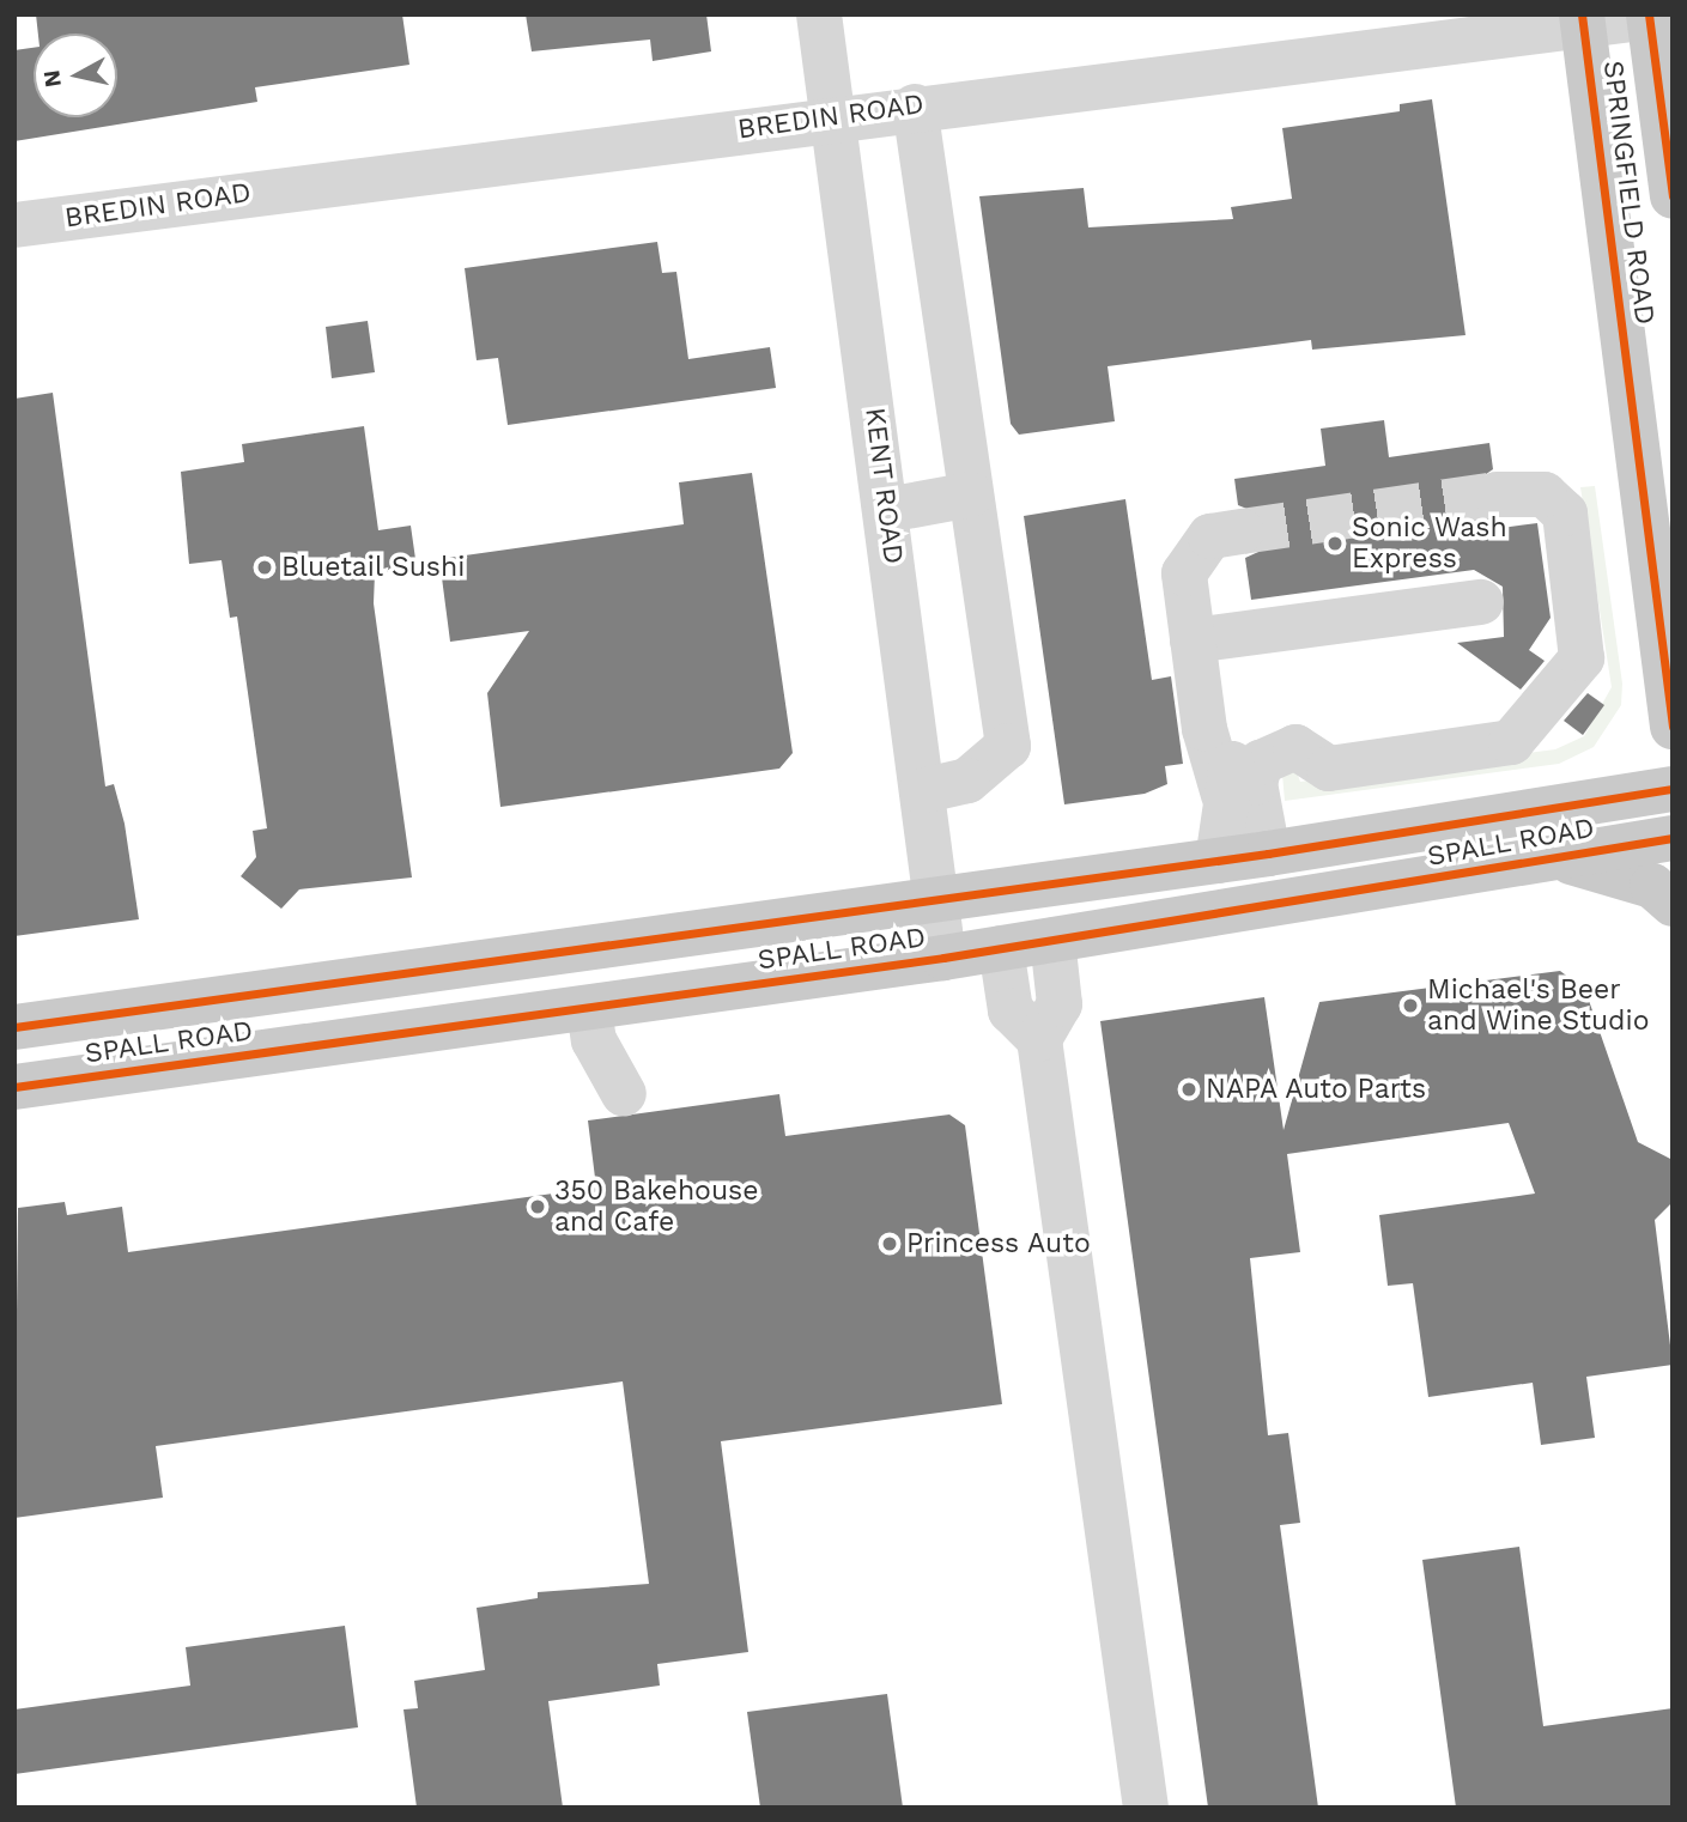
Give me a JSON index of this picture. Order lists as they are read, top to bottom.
{
  "streets": {
    "main road": ["SPRINGFIELD ROAD", "SPALL ROAD"],
    "street": ["BREDIN ROAD", "KENT ROAD"]
  },
  "crossings": [
    ["BREDIN ROAD", "SPRINGFIELD ROAD"],
    ["BREDIN ROAD", "KENT ROAD"],
    ["KENT ROAD", "SPALL ROAD"]
  ],
  "places": [
    "Sonic Wash Express",
    "Bluetail Sushi",
    "Michael's Beer and Wine Studio",
    "NAPA Auto Parts",
    "350 Bakehouse and Cafe",
    "Princess Auto"
  ],
  "north": "left"
}
